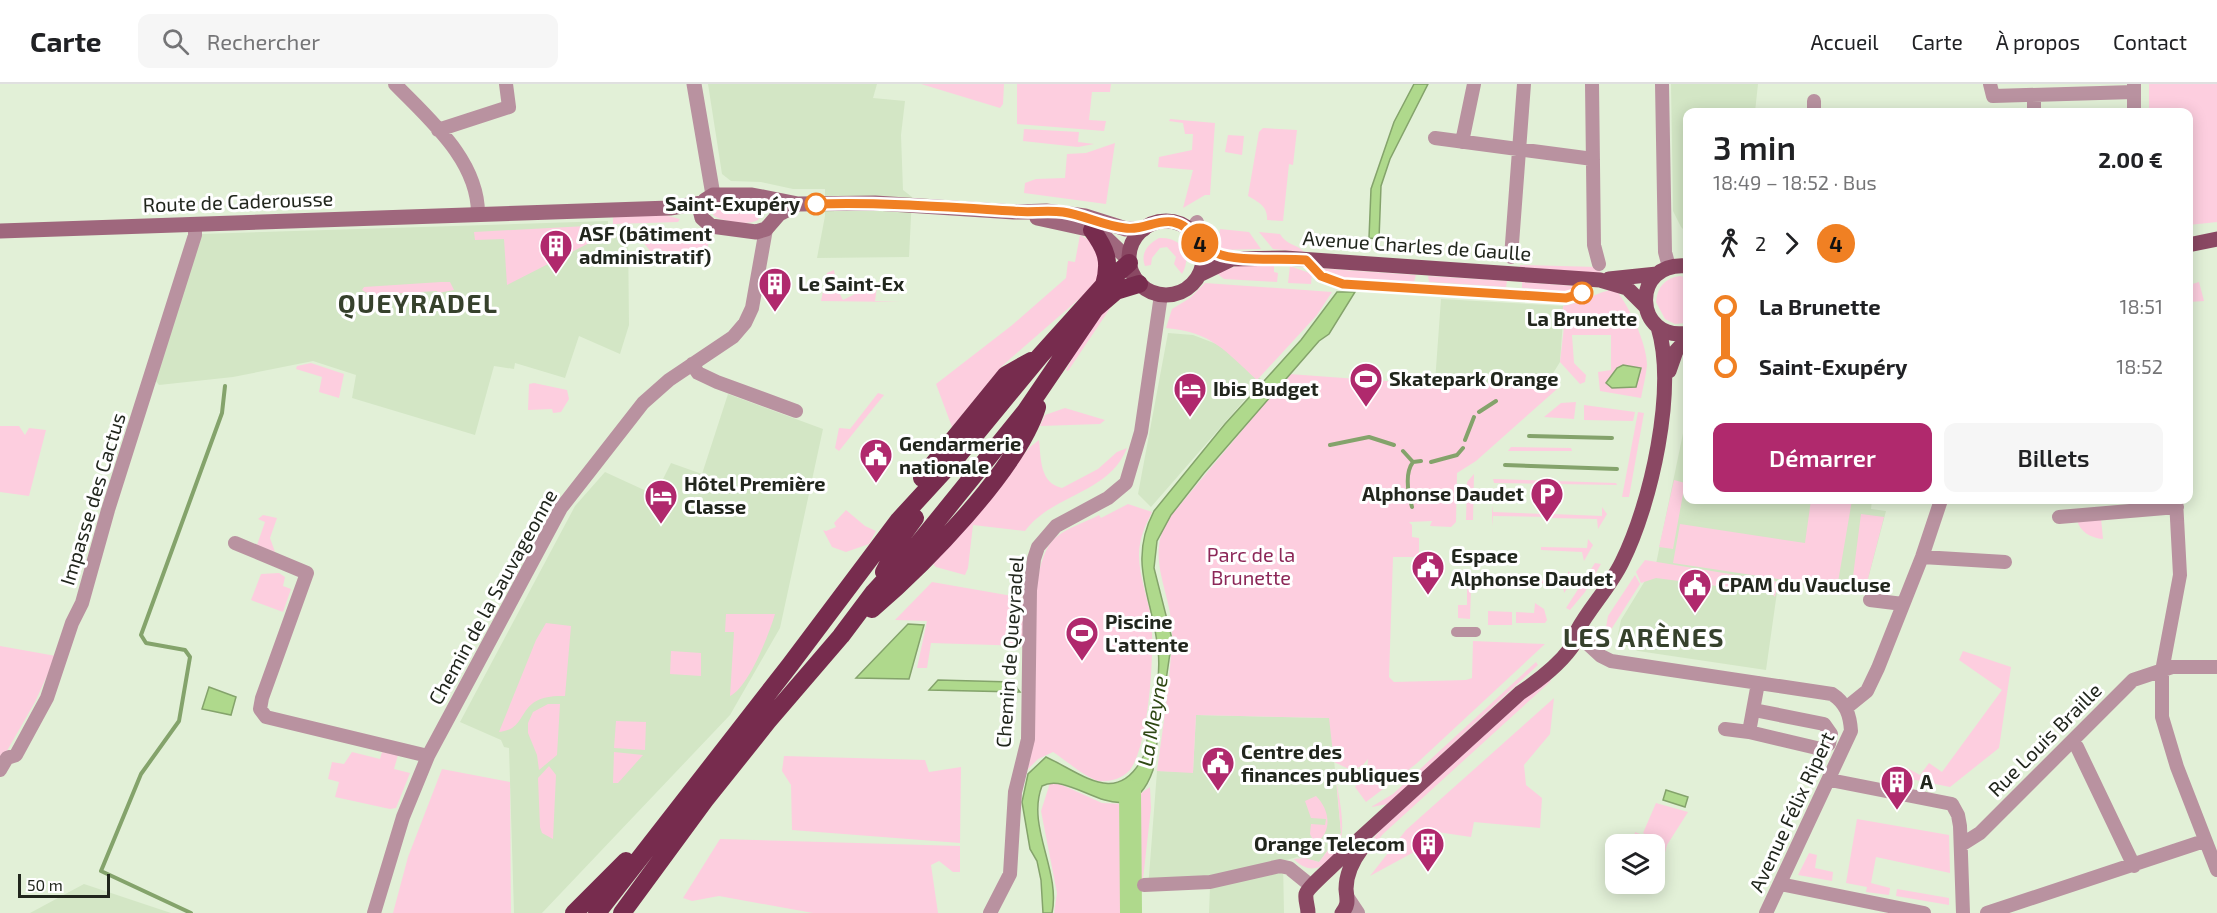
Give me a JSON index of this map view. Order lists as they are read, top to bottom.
{
  "streets": {
    "main road": ["Route de Caderousse", "Avenue Charles de Gaulle"],
    "street": [
      "Impasse des Cactus",
      "Chemin de la Sauvageonne",
      "Chemin de Queyradel",
      "Rue Louis Braille",
      "Avenue Félix Ripert"
    ]
  },
  "crossings": [
    ["Route de Caderousse", "Impasse des Cactus"],
    ["Avenue Charles de Gaulle", "Chemin de Queyradel"]
  ],
  "districts": ["QUEYRADEL", "LES ARÈNES"],
  "water": ["La Meyne"],
  "parks": ["Parc de la Brunette"],
  "places": {
    "other": ["Saint-Exupéry", "La Brunette"],
    "building": [
      "ASF (bâtiment administratif)",
      "Le Saint-Ex",
      "A",
      "Orange Telecom"
    ],
    "sports": ["Skatepark Orange", "Piscine L'attente"],
    "hotel": ["Ibis Budget", "Hôtel Première Classe"],
    "public building": [
      "Gendarmerie nationale",
      "Espace Alphonse Daudet",
      "CPAM du Vaucluse",
      "Centre des finances publiques"
    ],
    "parking": ["Alphonse Daudet"]
  },
  "lines": ["bus line 4"],
  "scale_bar": "50 m",
  "page": {
    "header": "Carte",
    "search": "Rechercher",
    "nav": [
      "Accueil",
      "Carte",
      "À propos",
      "Contact"
    ],
    "on_map": "4",
    "heading": ["3 min", "18:49 – 18:52 · Bus", "2.00 €"],
    "legs": ["2", "4"],
    "list": [
      {
        "name": "La Brunette",
        "value": "18:51"
      },
      {
        "name": "Saint-Exupéry",
        "value": "18:52"
      }
    ],
    "buttons": ["Démarrer", "Billets"],
    "scale": "50 m"
  }
}
